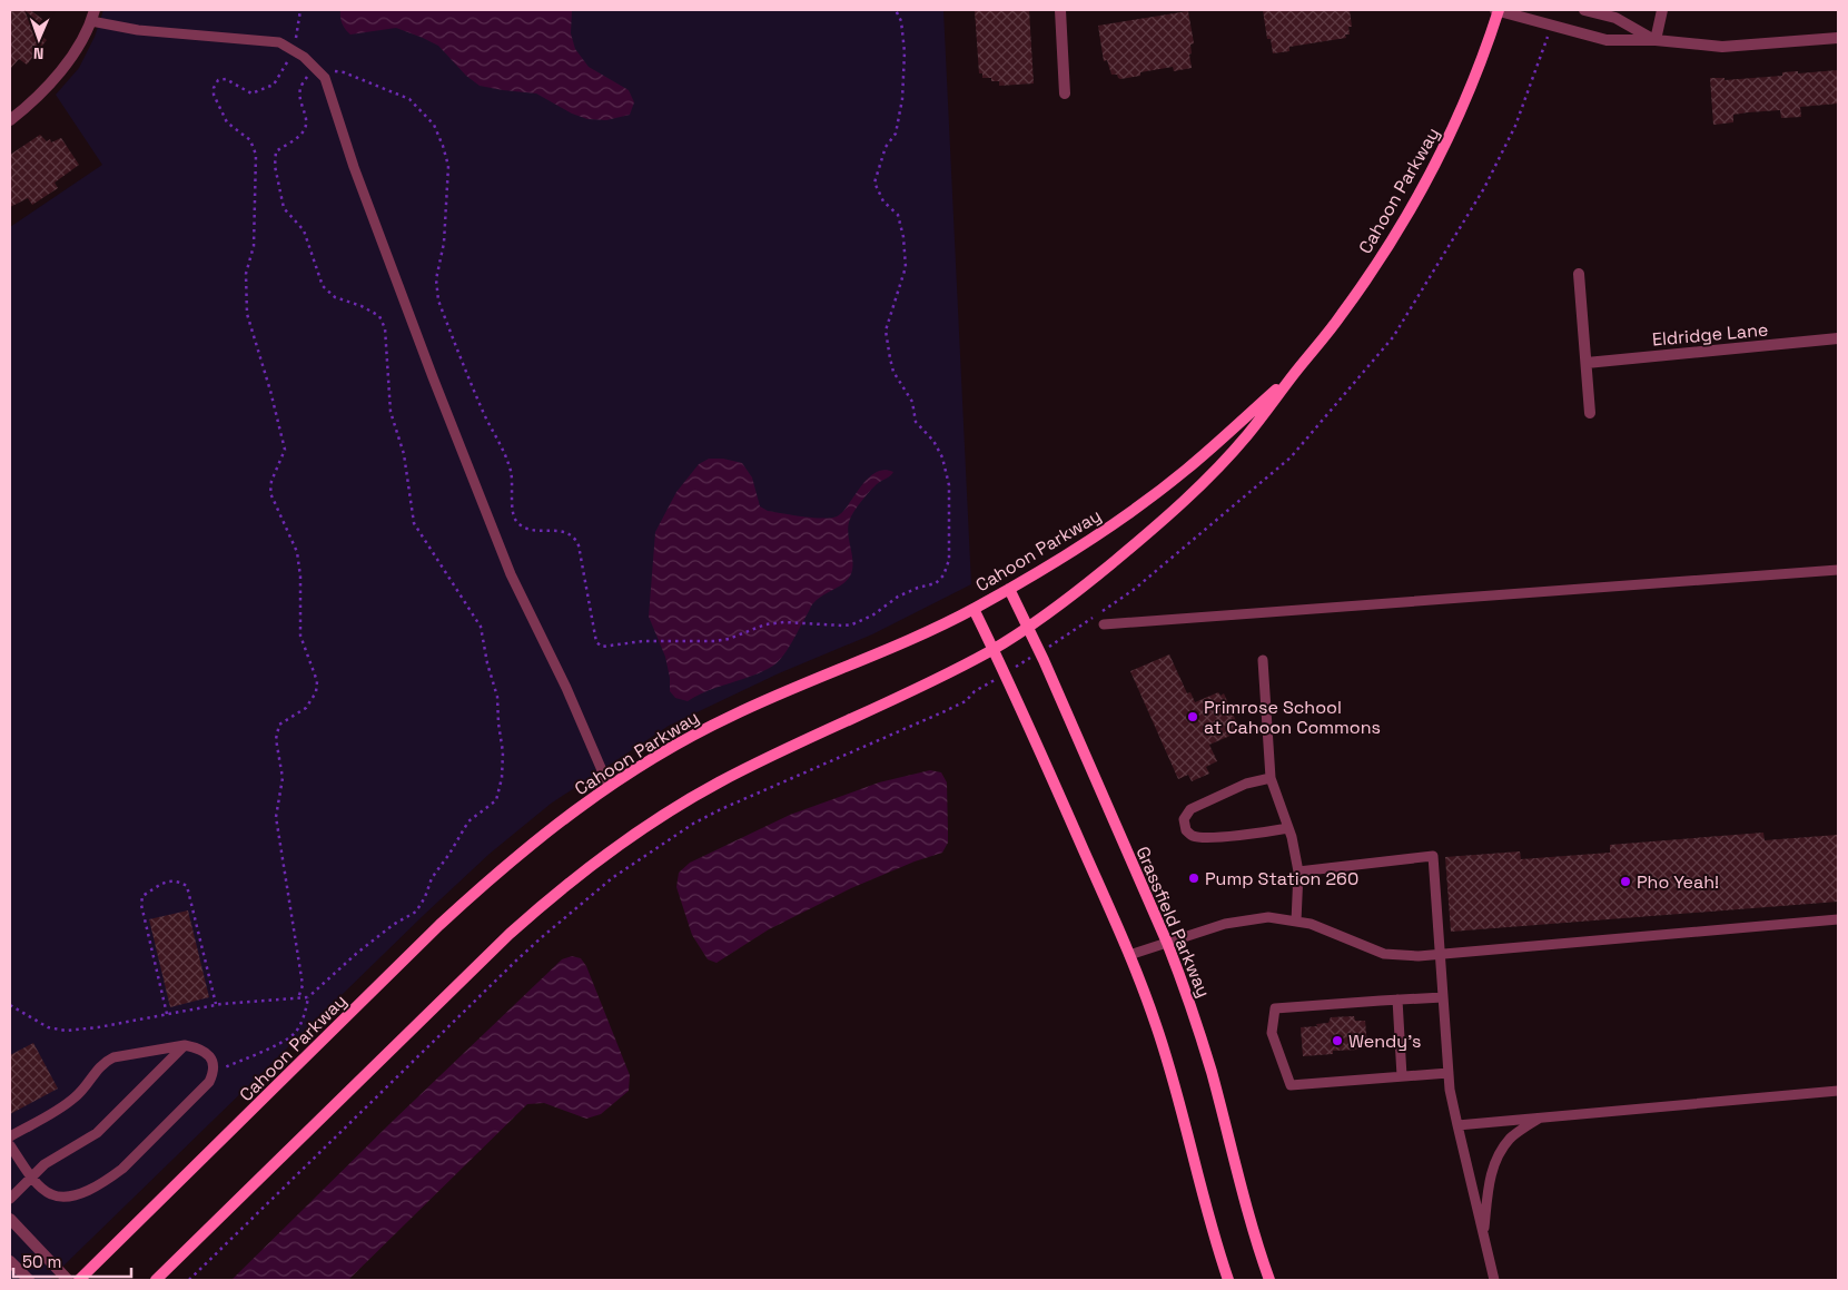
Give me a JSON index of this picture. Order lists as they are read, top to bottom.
{
  "streets": {
    "street": ["Cahoon Parkway", "Eldridge Lane", "Grassfield Parkway"]
  },
  "crossings": [
    ["Cahoon Parkway", "Grassfield Parkway"]
  ],
  "places": [
    "Primrose School at Cahoon Commons",
    "Pump Station 260",
    "Pho Yeah!",
    "Wendy's"
  ],
  "scale_bar": "50 m",
  "north": "bottom"
}
